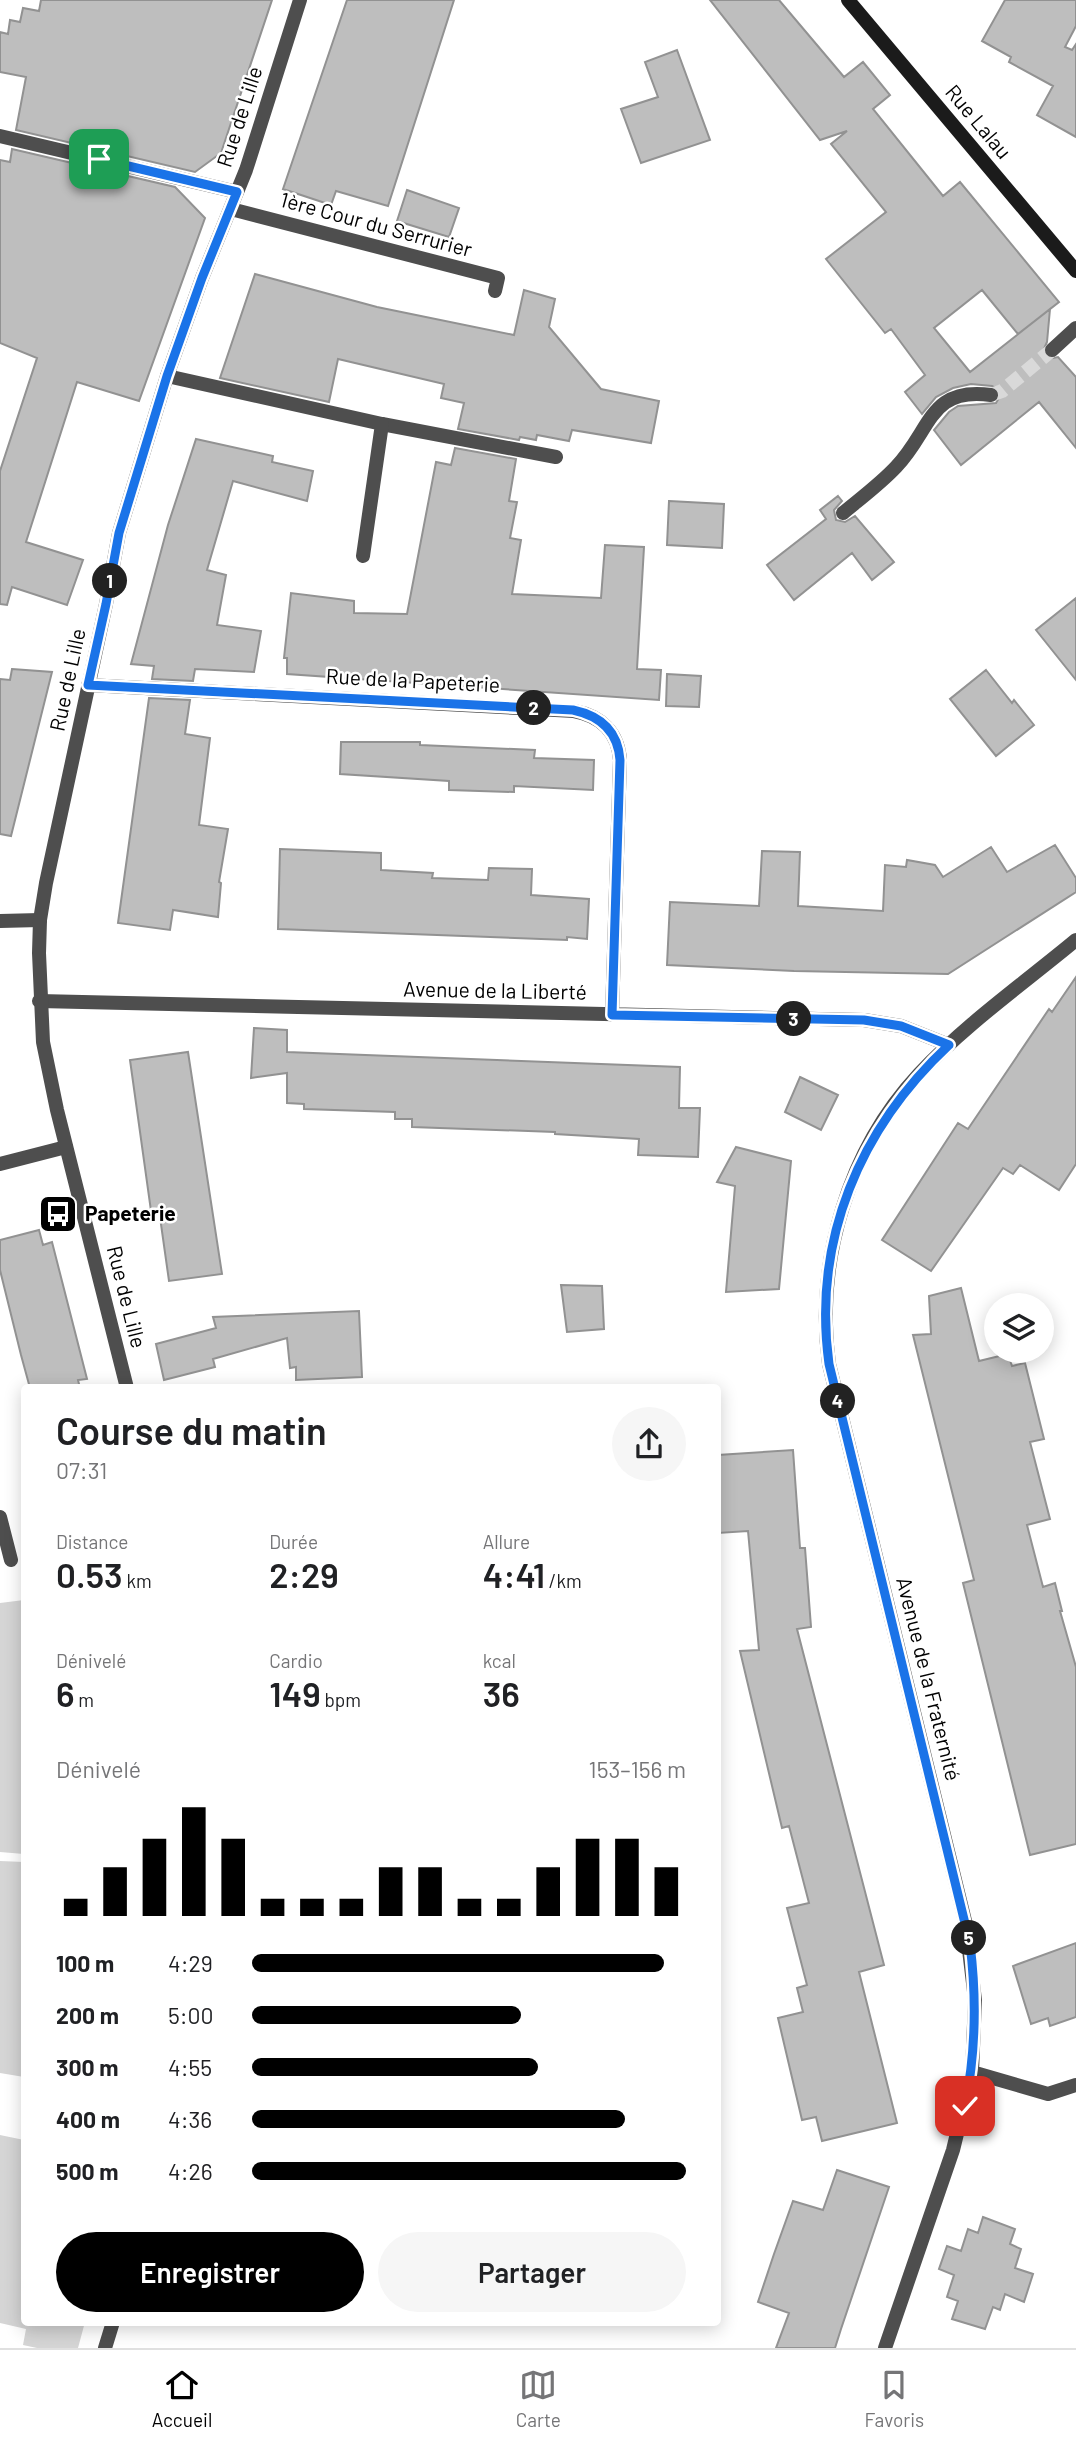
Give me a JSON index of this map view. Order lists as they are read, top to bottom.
{
  "streets": {
    "main road": ["Rue Lalau"],
    "street": [
      "Rue de Lille",
      "1ère Cour du Serrurier",
      "Rue de la Papeterie",
      "Avenue de la Liberté",
      "Avenue de la Fraternité"
    ]
  },
  "crossings": [
    ["Rue de Lille", "1ère Cour du Serrurier"],
    ["Rue de Lille", "Rue de la Papeterie"],
    ["Rue de Lille", "Avenue de la Liberté"],
    ["Rue de la Papeterie", "Avenue de la Liberté"],
    ["Avenue de la Liberté", "Avenue de la Fraternité"]
  ],
  "places": {
    "bus stop": ["Papeterie"]
  },
  "page": {
    "pins": [
      "1",
      "2",
      "3",
      "4",
      "5"
    ],
    "heading": ["Course du matin", "07:31"],
    "stats": [
      ["Distance", "0.53 km"],
      ["Durée", "2:29"],
      ["Allure", "4:41 /km"],
      ["Dénivelé", "6 m"],
      ["Cardio", "149 bpm"],
      ["kcal", "36"]
    ],
    "chart": ["Dénivelé", "153–156 m"],
    "list": [
      {
        "name": "100 m",
        "note": "4:29"
      },
      {
        "name": "200 m",
        "note": "5:00"
      },
      {
        "name": "300 m",
        "note": "4:55"
      },
      {
        "name": "400 m",
        "note": "4:36"
      },
      {
        "name": "500 m",
        "note": "4:26"
      }
    ],
    "buttons": ["Enregistrer", "Partager"],
    "tabs": ["Accueil", "Carte", "Favoris"]
  }
}
